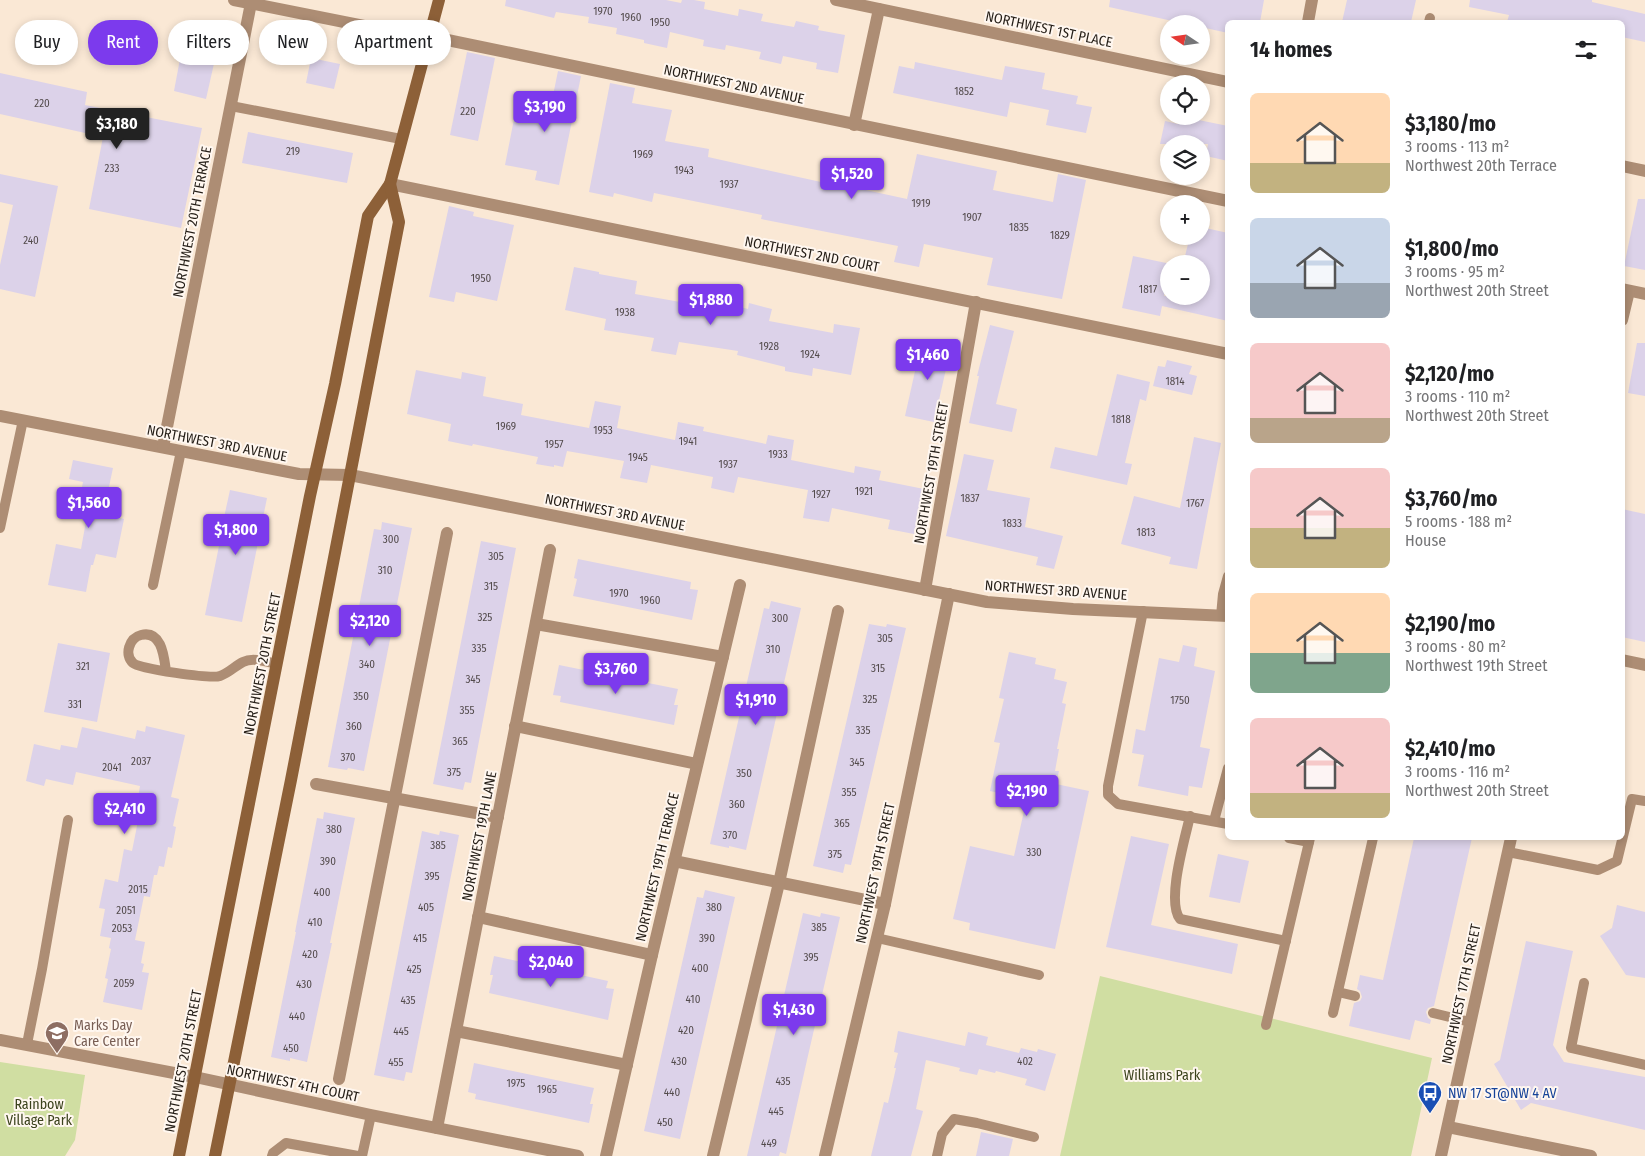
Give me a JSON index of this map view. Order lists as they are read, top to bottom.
{
  "streets": {
    "main road": ["NORTHWEST 20TH STREET"],
    "street": [
      "NORTHWEST 1ST PLACE",
      "NORTHWEST 2ND AVENUE",
      "NORTHWEST 20TH TERRACE",
      "NORTHWEST 2ND COURT",
      "NORTHWEST 3RD AVENUE",
      "NORTHWEST 19TH STREET",
      "NORTHWEST 19TH LANE",
      "NORTHWEST 19TH TERRACE",
      "NORTHWEST 17TH STREET",
      "NORTHWEST 4TH COURT"
    ]
  },
  "crossings": [
    ["NORTHWEST 2ND AVENUE", "NORTHWEST 20TH TERRACE"],
    ["NORTHWEST 20TH TERRACE", "NORTHWEST 3RD AVENUE"],
    ["NORTHWEST 2ND COURT", "NORTHWEST 19TH STREET"],
    ["NORTHWEST 2ND COURT", "NORTHWEST 20TH STREET"],
    ["NORTHWEST 3RD AVENUE", "NORTHWEST 19TH STREET"],
    ["NORTHWEST 3RD AVENUE", "NORTHWEST 20TH STREET"],
    ["NORTHWEST 20TH STREET", "NORTHWEST 4TH COURT"],
    ["NORTHWEST 19TH LANE", "NORTHWEST 4TH COURT"]
  ],
  "parks": ["Williams Park", "Rainbow Village Park"],
  "places": {
    "school or university": ["Marks Day Care Center"],
    "bus stop": ["NW 17 ST@NW 4 AV"]
  },
  "house_numbers": [
    "1970",
    "1960",
    "1950",
    "1852",
    "220",
    "220",
    "219",
    "1969",
    "233",
    "1943",
    "1937",
    "1919",
    "1907",
    "1835",
    "1829",
    "240",
    "1950",
    "1817",
    "1938",
    "1928",
    "1924",
    "1814",
    "1818",
    "1969",
    "1953",
    "1941",
    "1957",
    "1933",
    "1945",
    "1937",
    "1921",
    "1927",
    "1837",
    "1767",
    "1833",
    "1813",
    "300",
    "305",
    "310",
    "315",
    "1970",
    "1960",
    "325",
    "300",
    "305",
    "335",
    "310",
    "340",
    "321",
    "315",
    "345",
    "350",
    "325",
    "1750",
    "331",
    "355",
    "360",
    "335",
    "365",
    "370",
    "2037",
    "345",
    "2041",
    "375",
    "350",
    "355",
    "360",
    "365",
    "380",
    "370",
    "385",
    "330",
    "375",
    "390",
    "395",
    "2015",
    "400",
    "405",
    "380",
    "2051",
    "410",
    "385",
    "2053",
    "415",
    "390",
    "420",
    "395",
    "400",
    "425",
    "2059",
    "430",
    "410",
    "435",
    "440",
    "420",
    "445",
    "450",
    "430",
    "402",
    "455",
    "435",
    "1975",
    "1965",
    "440",
    "445",
    "450",
    "449"
  ],
  "north": "left",
  "page": {
    "map_buttons": ["+", "−"],
    "chip": [
      "Buy",
      "Rent",
      "Filters",
      "New",
      "Apartment"
    ],
    "heading": "14 homes",
    "list": [
      {
        "name": "$3,180/mo",
        "note": "3 rooms · 113 m² · Northwest 20th Terrace"
      },
      {
        "name": "$1,800/mo",
        "note": "3 rooms · 95 m² · Northwest 20th Street"
      },
      {
        "name": "$2,120/mo",
        "note": "3 rooms · 110 m² · Northwest 20th Street"
      },
      {
        "name": "$3,760/mo",
        "note": "5 rooms · 188 m² · House"
      },
      {
        "name": "$2,190/mo",
        "note": "3 rooms · 80 m² · Northwest 19th Street"
      },
      {
        "name": "$2,410/mo",
        "note": "3 rooms · 116 m² · Northwest 20th Street"
      }
    ],
    "price": [
      "$3,190",
      "$3,180",
      "$1,520",
      "$1,880",
      "$1,460",
      "$1,560",
      "$1,800",
      "$2,120",
      "$3,760",
      "$1,910",
      "$2,190",
      "$2,410",
      "$2,040",
      "$1,430"
    ]
  }
}
